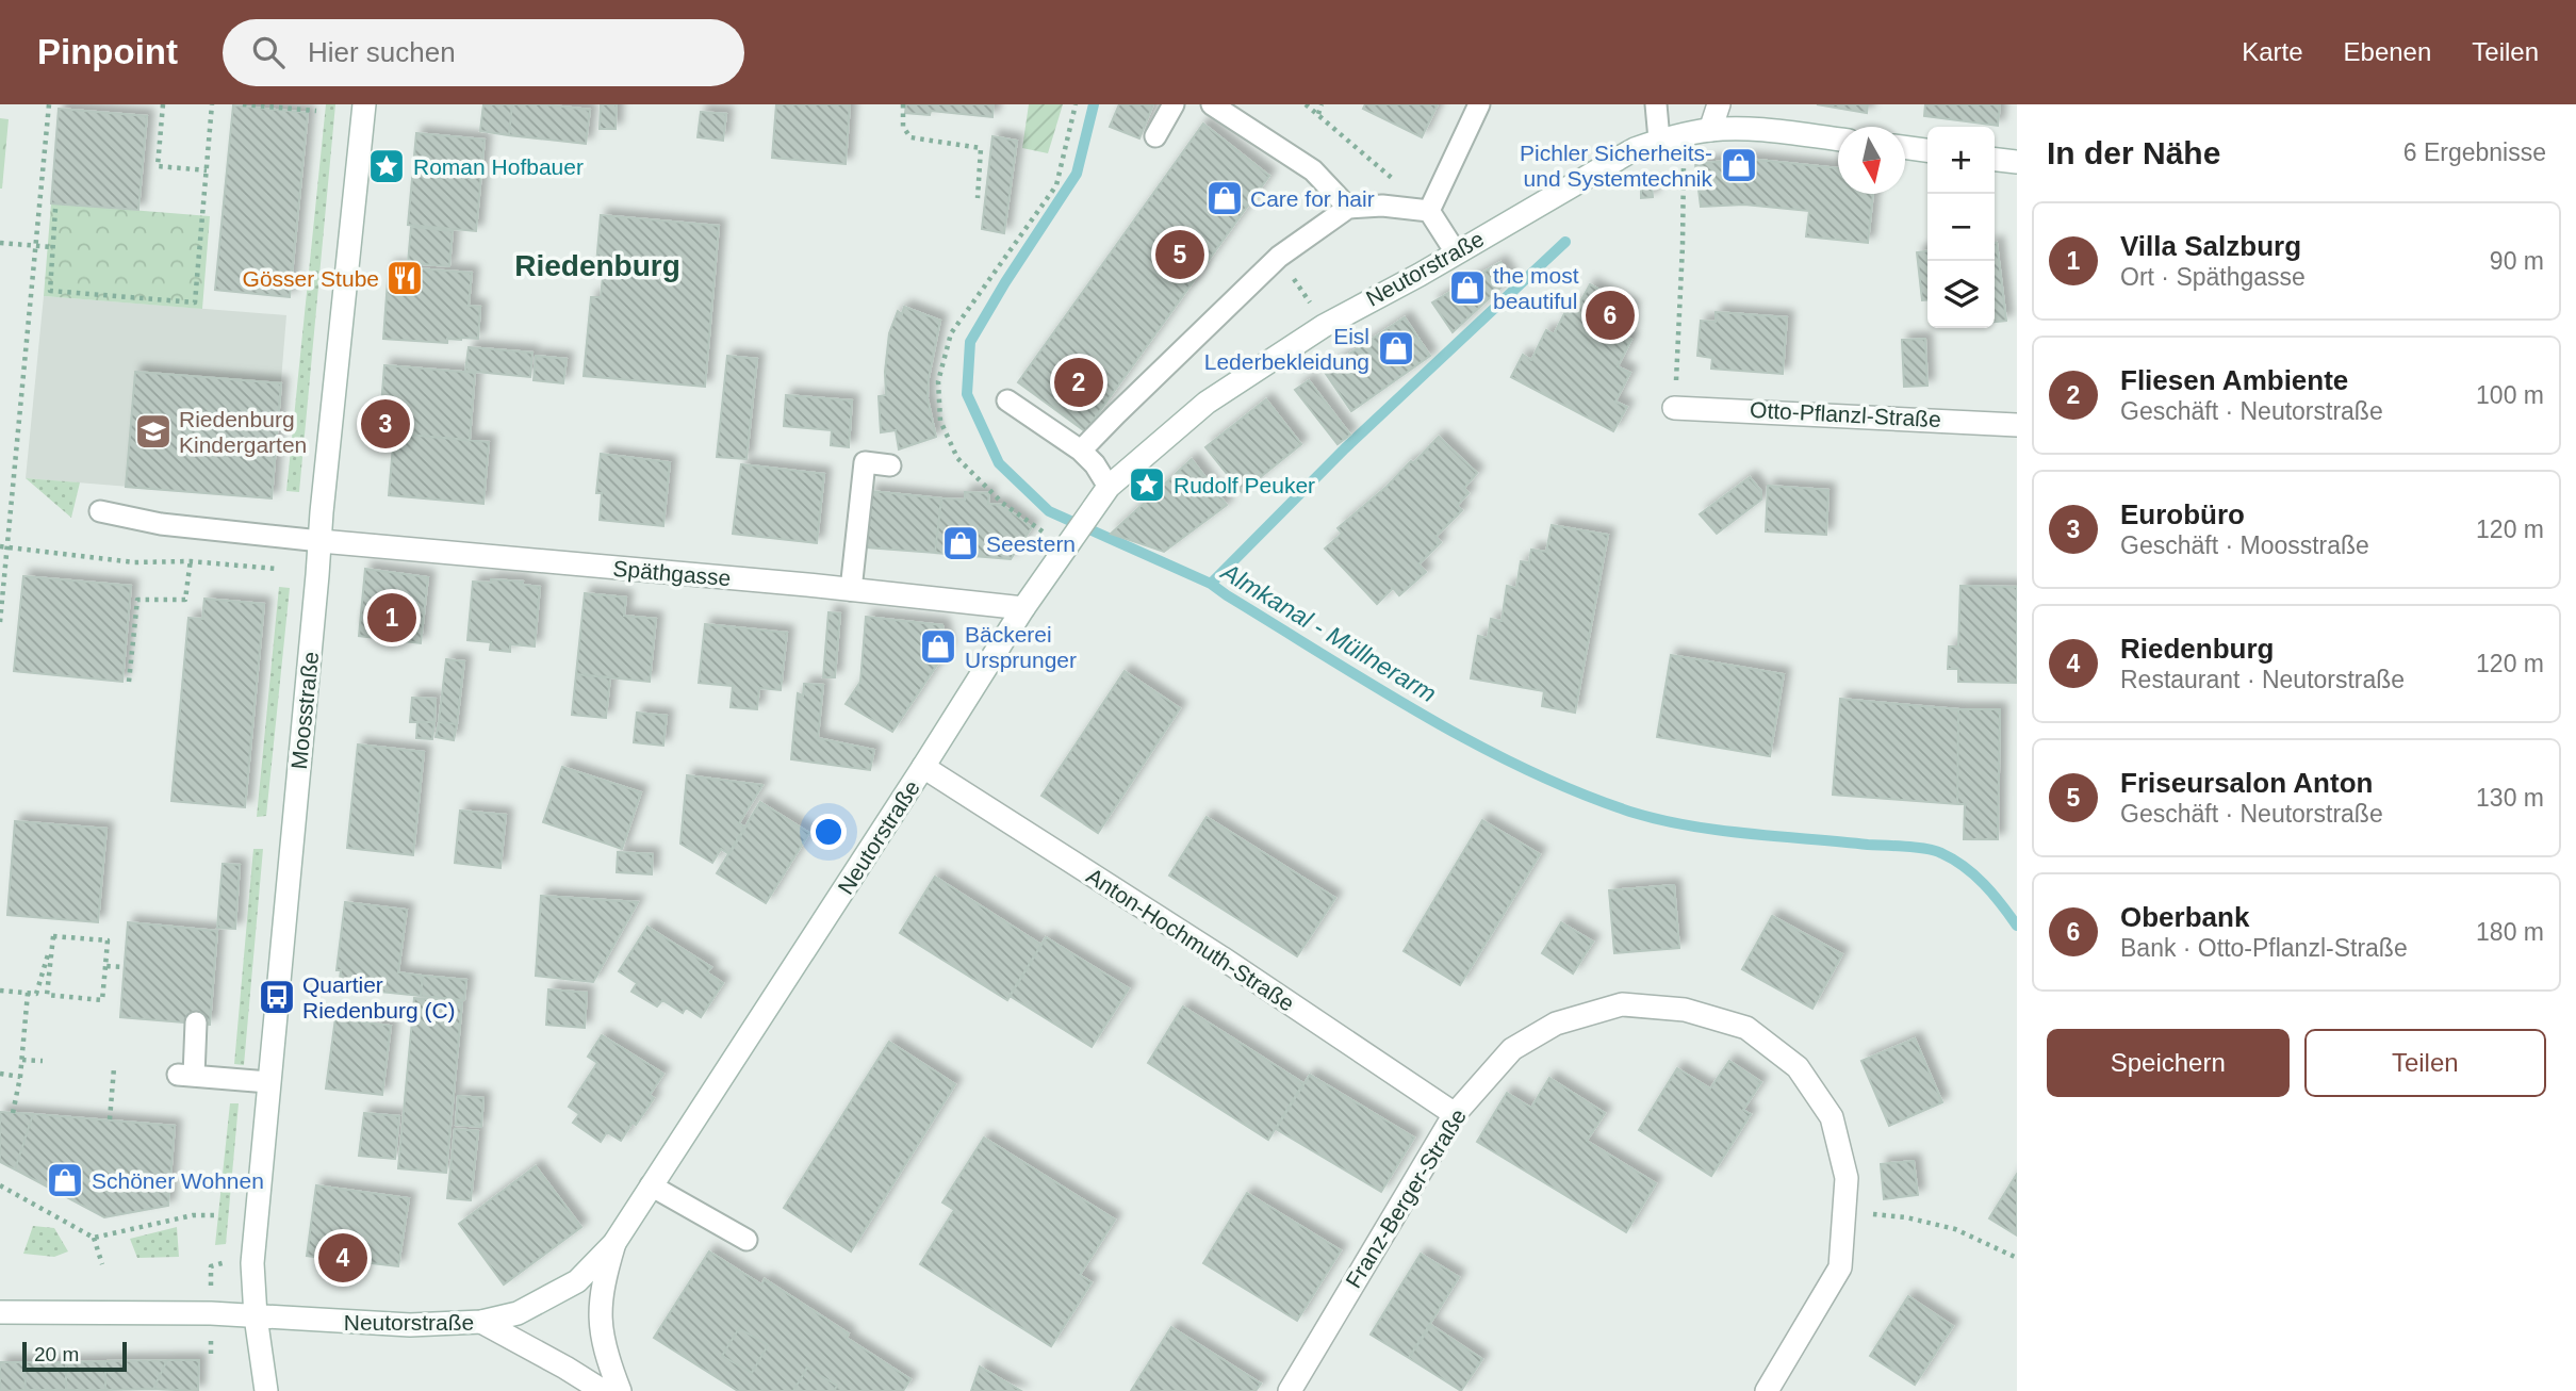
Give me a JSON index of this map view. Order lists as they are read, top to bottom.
{
  "streets": {
    "street": [
      "Neutorstraße",
      "Otto-Pflanzl-Straße",
      "Späthgasse",
      "Moosstraße",
      "Anton-Hochmuth-Straße",
      "Franz-Berger-Straße"
    ]
  },
  "crossings": [
    ["Neutorstraße", "Späthgasse"],
    ["Neutorstraße", "Moosstraße"],
    ["Neutorstraße", "Anton-Hochmuth-Straße"],
    ["Späthgasse", "Moosstraße"],
    ["Anton-Hochmuth-Straße", "Franz-Berger-Straße"]
  ],
  "districts": ["Riedenburg"],
  "water": ["Almkanal - Müllnerarm"],
  "places": {
    "shop": [
      "Pichler Sicherheits- und Systemtechnik",
      "Care for hair",
      "the most beautiful",
      "Eisl Lederbekleidung",
      "Seestern",
      "Bäckerei Ursprunger",
      "Schöner Wohnen"
    ],
    "place": ["Roman Hofbauer", "Rudolf Peuker"],
    "restaurant": ["Gösser Stube"],
    "school or university": ["Riedenburg Kindergarten"],
    "bus stop": ["Quartier Riedenburg (C)"]
  },
  "scale_bar": "20 m",
  "north": "bottom",
  "page": {
    "header": "Pinpoint",
    "search": "Hier suchen",
    "nav": ["Karte", "Ebenen", "Teilen"],
    "heading": ["In der Nähe", "6 Ergebnisse"],
    "map_buttons": ["+", "−"],
    "list": [
      {
        "mark": "1",
        "name": "Villa Salzburg",
        "note": "Ort · Späthgasse",
        "value": "90 m"
      },
      {
        "mark": "2",
        "name": "Fliesen Ambiente",
        "note": "Geschäft · Neutorstraße",
        "value": "100 m"
      },
      {
        "mark": "3",
        "name": "Eurobüro",
        "note": "Geschäft · Moosstraße",
        "value": "120 m"
      },
      {
        "mark": "4",
        "name": "Riedenburg",
        "note": "Restaurant · Neutorstraße",
        "value": "120 m"
      },
      {
        "mark": "5",
        "name": "Friseursalon Anton",
        "note": "Geschäft · Neutorstraße",
        "value": "130 m"
      },
      {
        "mark": "6",
        "name": "Oberbank",
        "note": "Bank · Otto-Pflanzl-Straße",
        "value": "180 m"
      }
    ],
    "pins": [
      "5",
      "6",
      "2",
      "3",
      "1",
      "4"
    ],
    "buttons": ["Speichern", "Teilen"],
    "scale": "20 m"
  }
}
